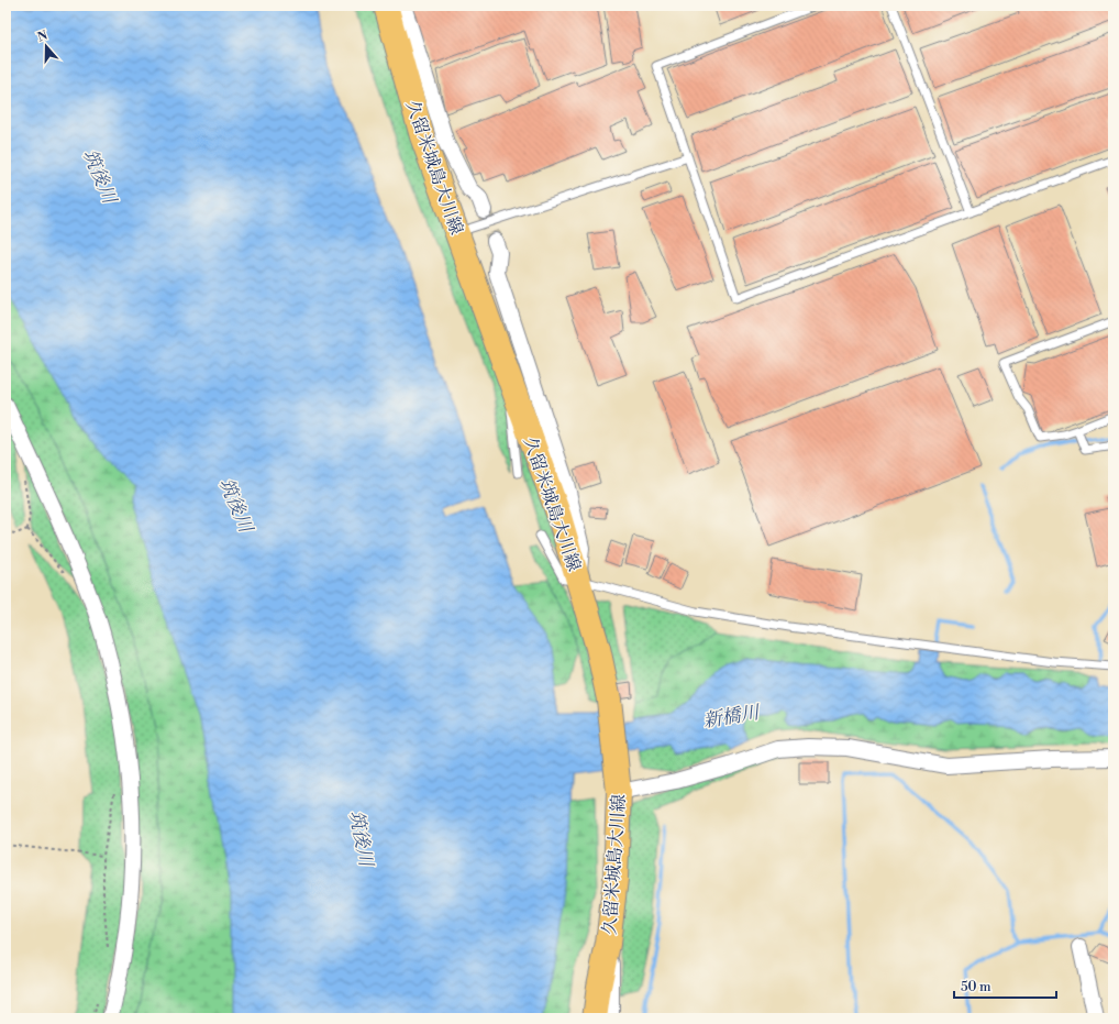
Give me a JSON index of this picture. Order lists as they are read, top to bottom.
{
  "streets": {
    "main road": ["久留米城島大川線"]
  },
  "water": ["筑後川", "新橋川"],
  "scale_bar": "50 m",
  "north": "top"
}
